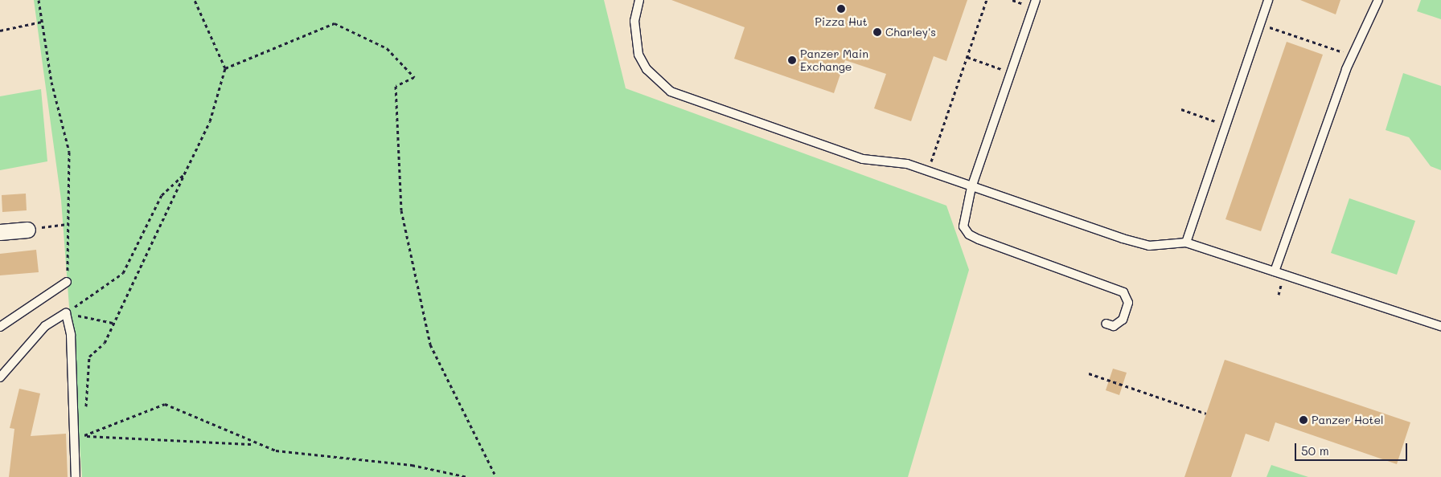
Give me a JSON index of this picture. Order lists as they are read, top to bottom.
{
  "places": [
    "Pizza Hut",
    "Charley's",
    "Panzer Main Exchange",
    "Panzer Hotel"
  ],
  "scale_bar": "50 m"
}
